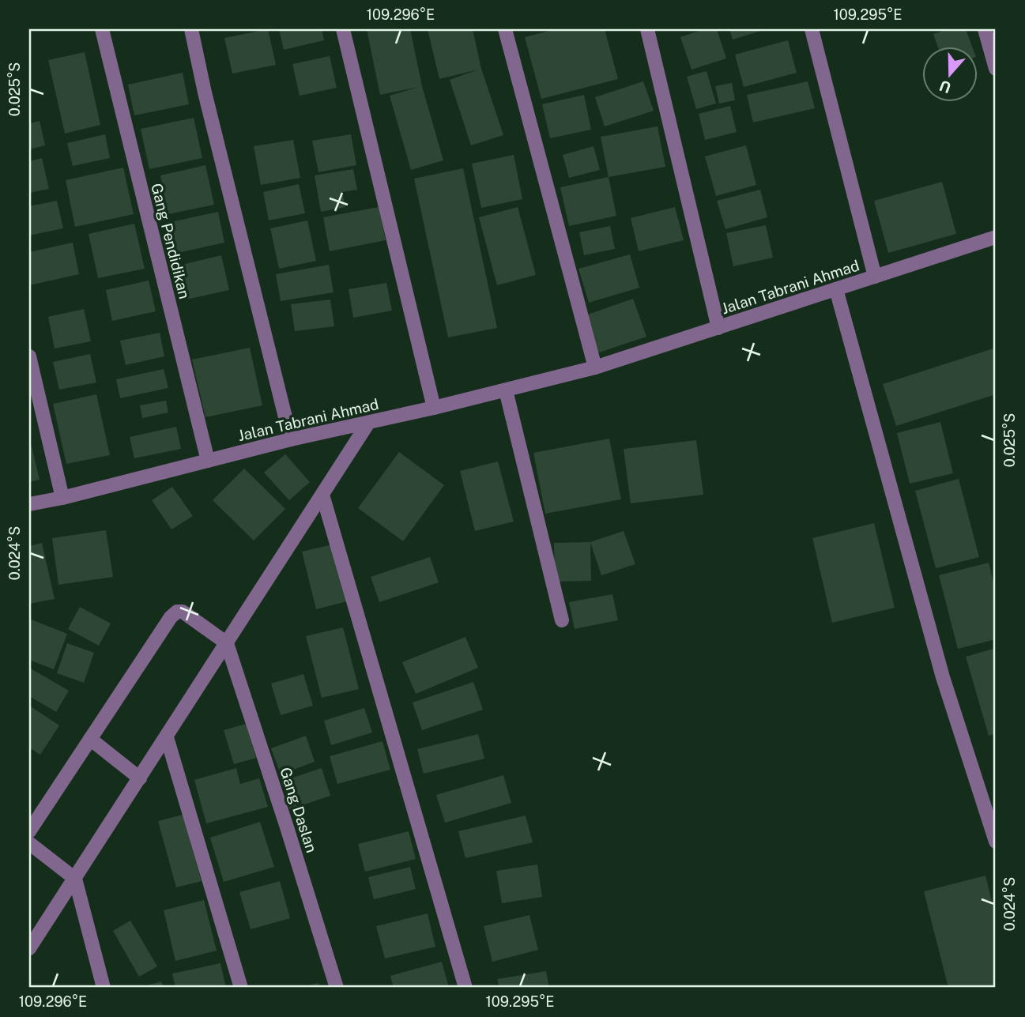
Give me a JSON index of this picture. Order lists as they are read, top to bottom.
{
  "streets": {
    "street": ["Gang Pendidikan", "Jalan Tabrani Ahmad", "Gang Daslan"]
  },
  "crossings": [
    ["Gang Pendidikan", "Jalan Tabrani Ahmad"]
  ],
  "north": "bottom",
  "coordinates": [
    "109.296°E",
    "109.295°E",
    "0.025°S",
    "0.024°S"
  ]
}
